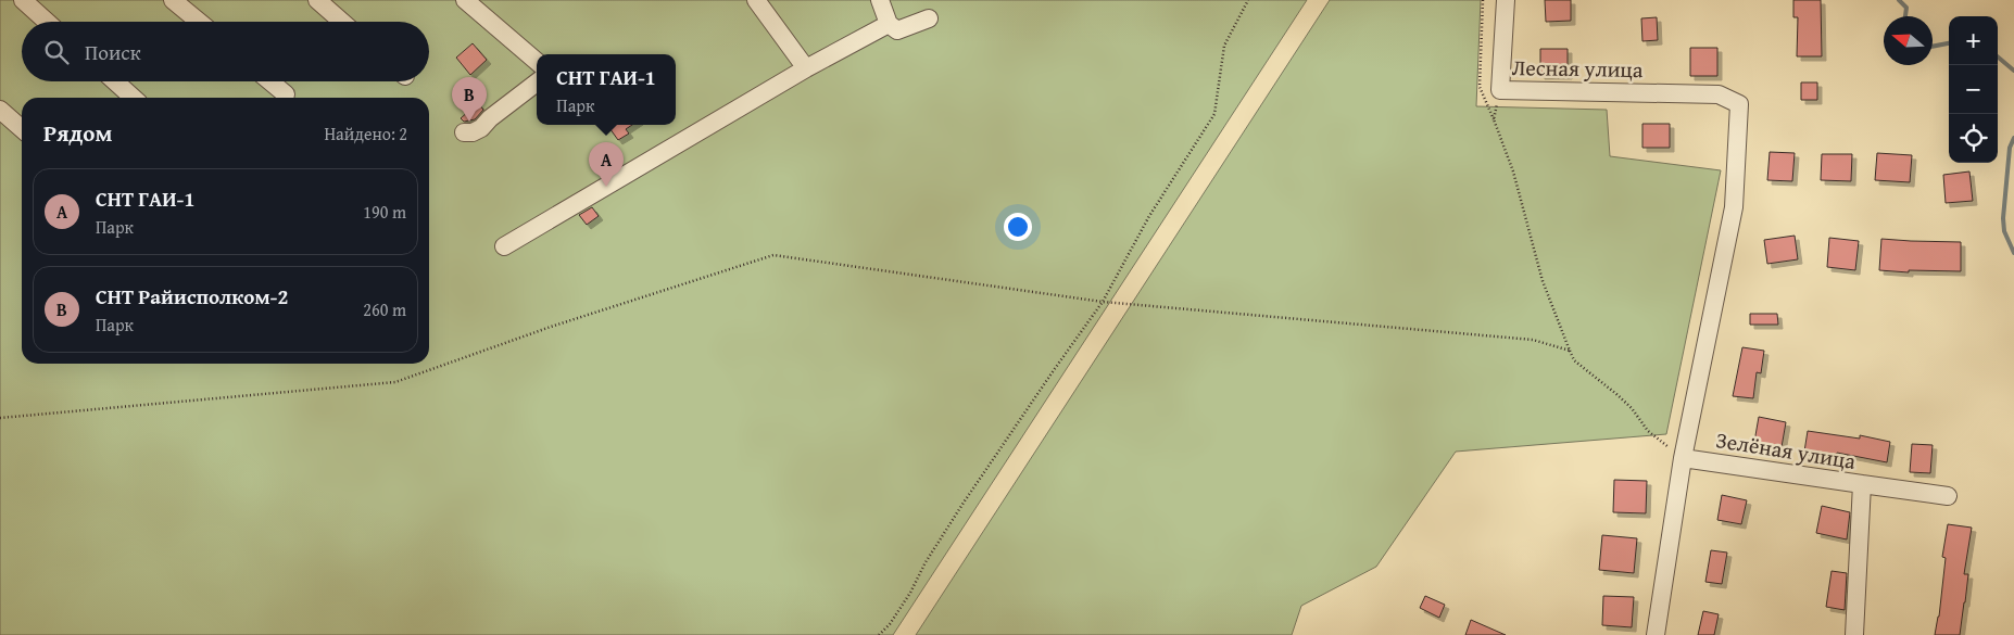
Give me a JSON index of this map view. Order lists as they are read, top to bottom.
{
  "streets": {
    "street": ["Лесная улица", "Зелёная улица"]
  },
  "crossings": [
    ["Лесная улица", "Зелёная улица"]
  ],
  "north": "left",
  "page": {
    "map_buttons": ["+", "−"],
    "search": "Поиск",
    "popup": ["СНТ ГАИ-1", "Парк"],
    "pins": ["B", "A"],
    "heading": ["Рядом", "Найдено: 2"],
    "list": [
      {
        "mark": "A",
        "name": "СНТ ГАИ-1",
        "note": "Парк",
        "value": "190 m"
      },
      {
        "mark": "B",
        "name": "СНТ Райисполком-2",
        "note": "Парк",
        "value": "260 m"
      }
    ]
  }
}
